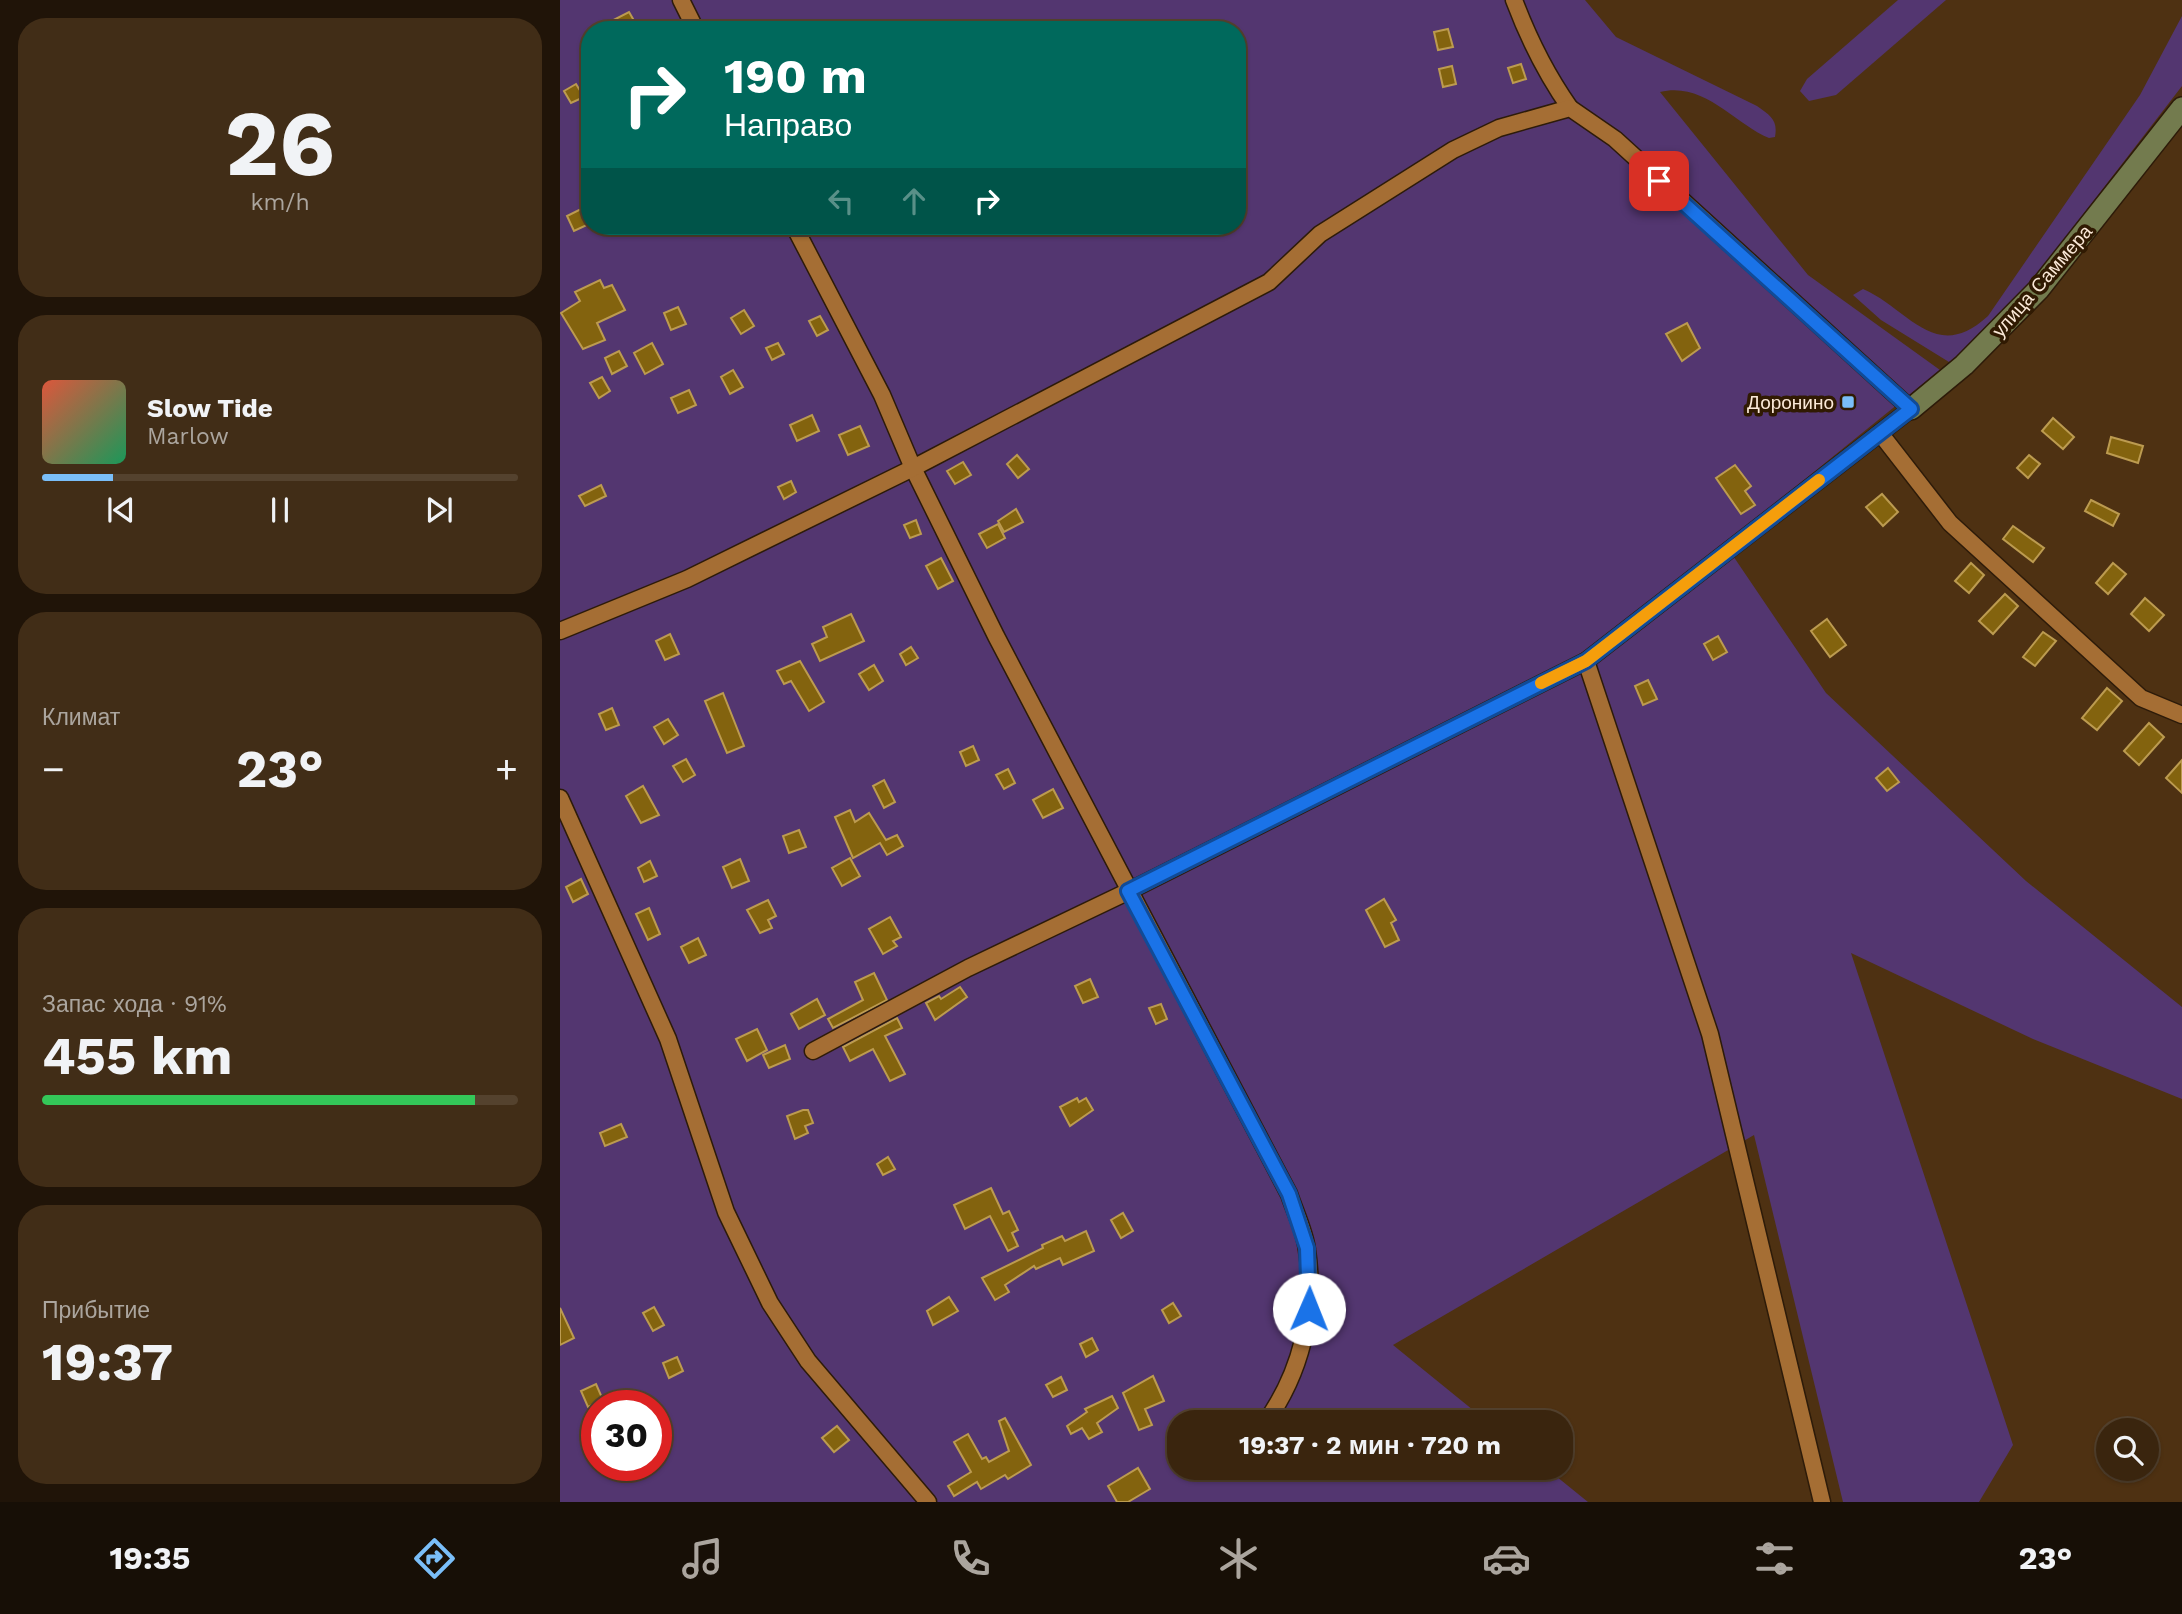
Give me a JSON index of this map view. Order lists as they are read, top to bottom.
{
  "streets": {
    "street": ["улица Саммера"]
  },
  "places": {
    "transit": ["Доронино"]
  },
  "page": {
    "tile": [
      ["26", "km/h"],
      "Климат",
      ["Запас хода · 91%", "455 km"],
      ["Прибытие", "19:37"]
    ],
    "turn": ["190 m", "Направо"],
    "song": ["Slow Tide", "Marlow"],
    "heat": ["−", "23°", "+"],
    "limit": "30",
    "trip": "19:37 · 2 мин · 720 m",
    "tabs": ["19:35", "23°"]
  }
}
